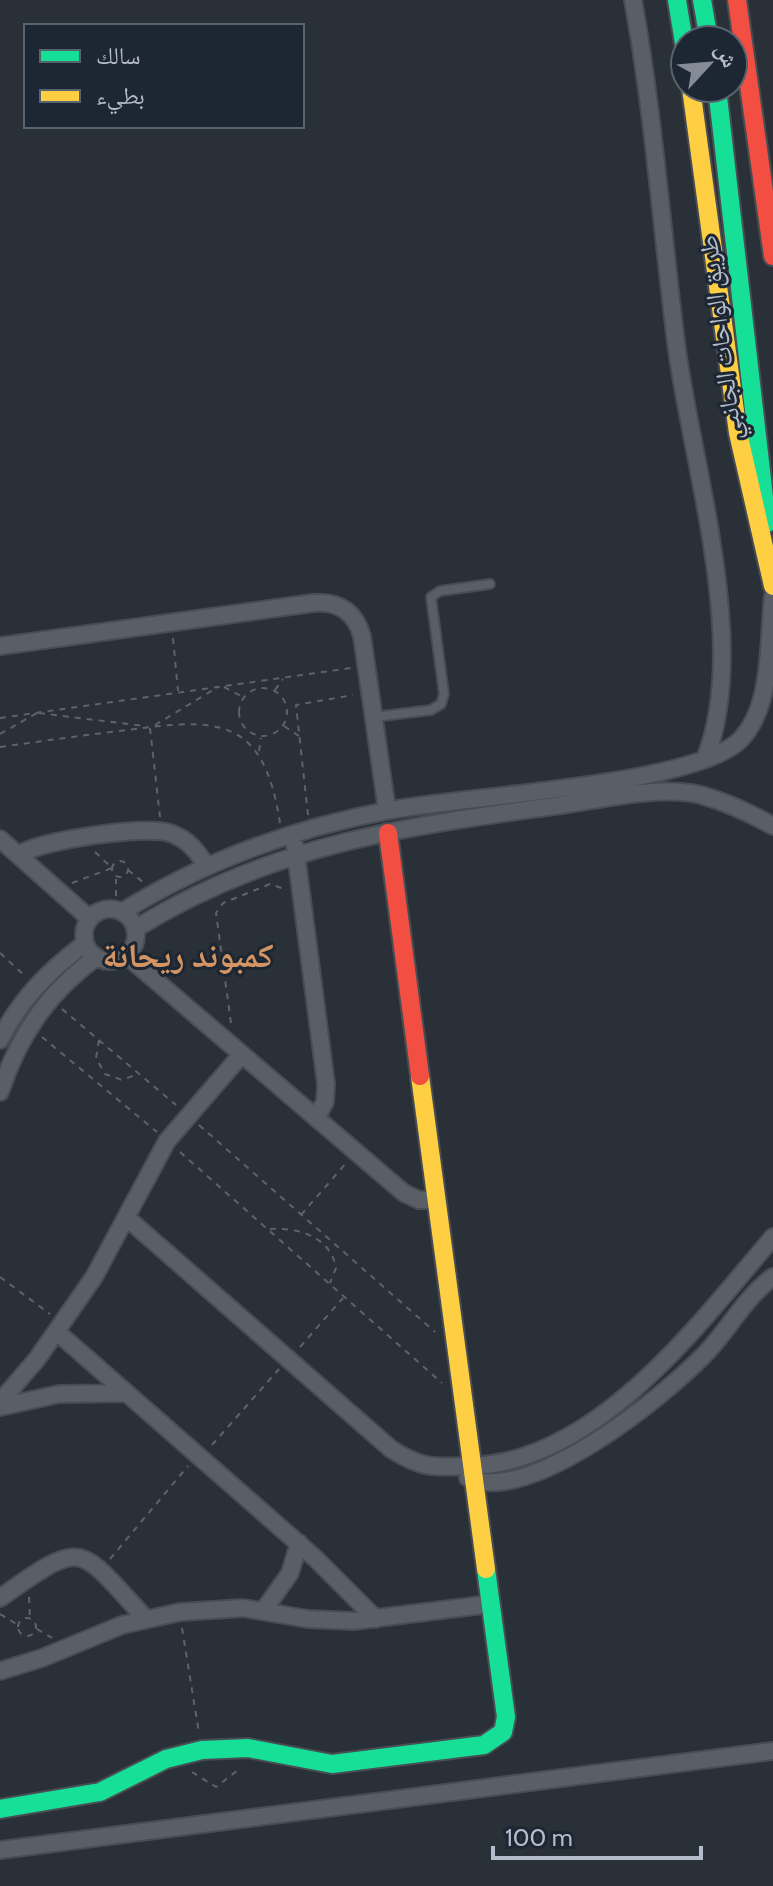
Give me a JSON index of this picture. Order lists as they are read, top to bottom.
{
  "streets": {
    "main road": ["طريق الواحات الجانبي"]
  },
  "districts": ["كمبوند ريحانة"],
  "legend": ["سالك", "بطيء"],
  "scale_bar": "100 m",
  "north": "top right"
}
